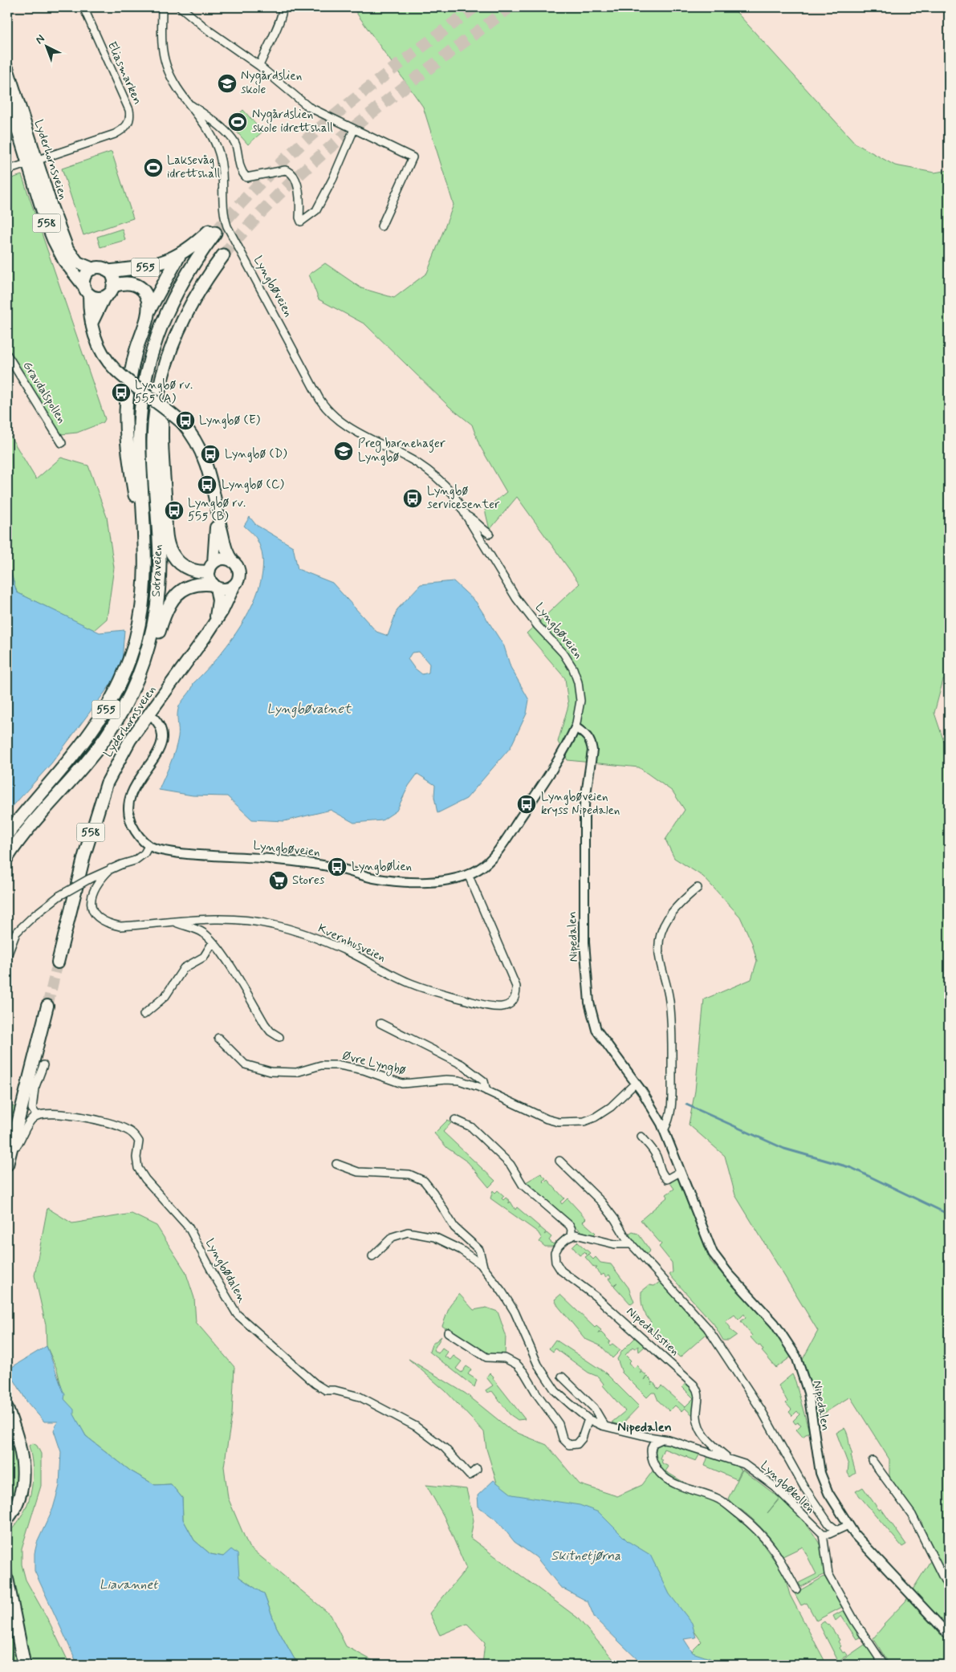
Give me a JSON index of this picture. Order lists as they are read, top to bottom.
{
  "streets": {
    "highway": ["555", "Sotraveien"],
    "main road": ["Lyderhornsveien", "558"],
    "street": [
      "Eliasmarken",
      "Lyngbøveien",
      "Gravdalspollen",
      "Nipedalen",
      "Kvernhusveien",
      "Øvre Lyngbø",
      "Lyngbødalen",
      "Nipedalsstien",
      "Lyngbøkollen"
    ]
  },
  "crossings": [
    ["Eliasmarken", "Lyderhornsveien"],
    ["Lyderhornsveien", "558"],
    ["Lyderhornsveien", "555"],
    ["558", "555"],
    ["555", "Sotraveien"],
    ["Lyngbøveien", "Nipedalen"],
    ["Lyngbøveien", "Kvernhusveien"],
    ["Nipedalen", "Øvre Lyngbø"],
    ["Nipedalsstien", "Lyngbøkollen"]
  ],
  "districts": ["Nipedalen"],
  "water": ["Lyngbøvatnet", "Skitnetjørna", "Liavannet"],
  "places": {
    "school or university": ["Nygårdslien skole", "Preg barnehager Lyngbø"],
    "sports": ["Nygårdslien skole idrettshall", "Laksevåg idrettshall"],
    "bus stop": [
      "Lyngbø rv. 555 (A)",
      "Lyngbø (E)",
      "Lyngbø (D)",
      "Lyngbø (C)",
      "Lyngbø servicesenter",
      "Lyngbø rv. 555 (B)",
      "Lyngbøveien kryss Nipedalen",
      "Lyngbølien"
    ],
    "supermarket": ["Stores"]
  },
  "north": "top left"
}
